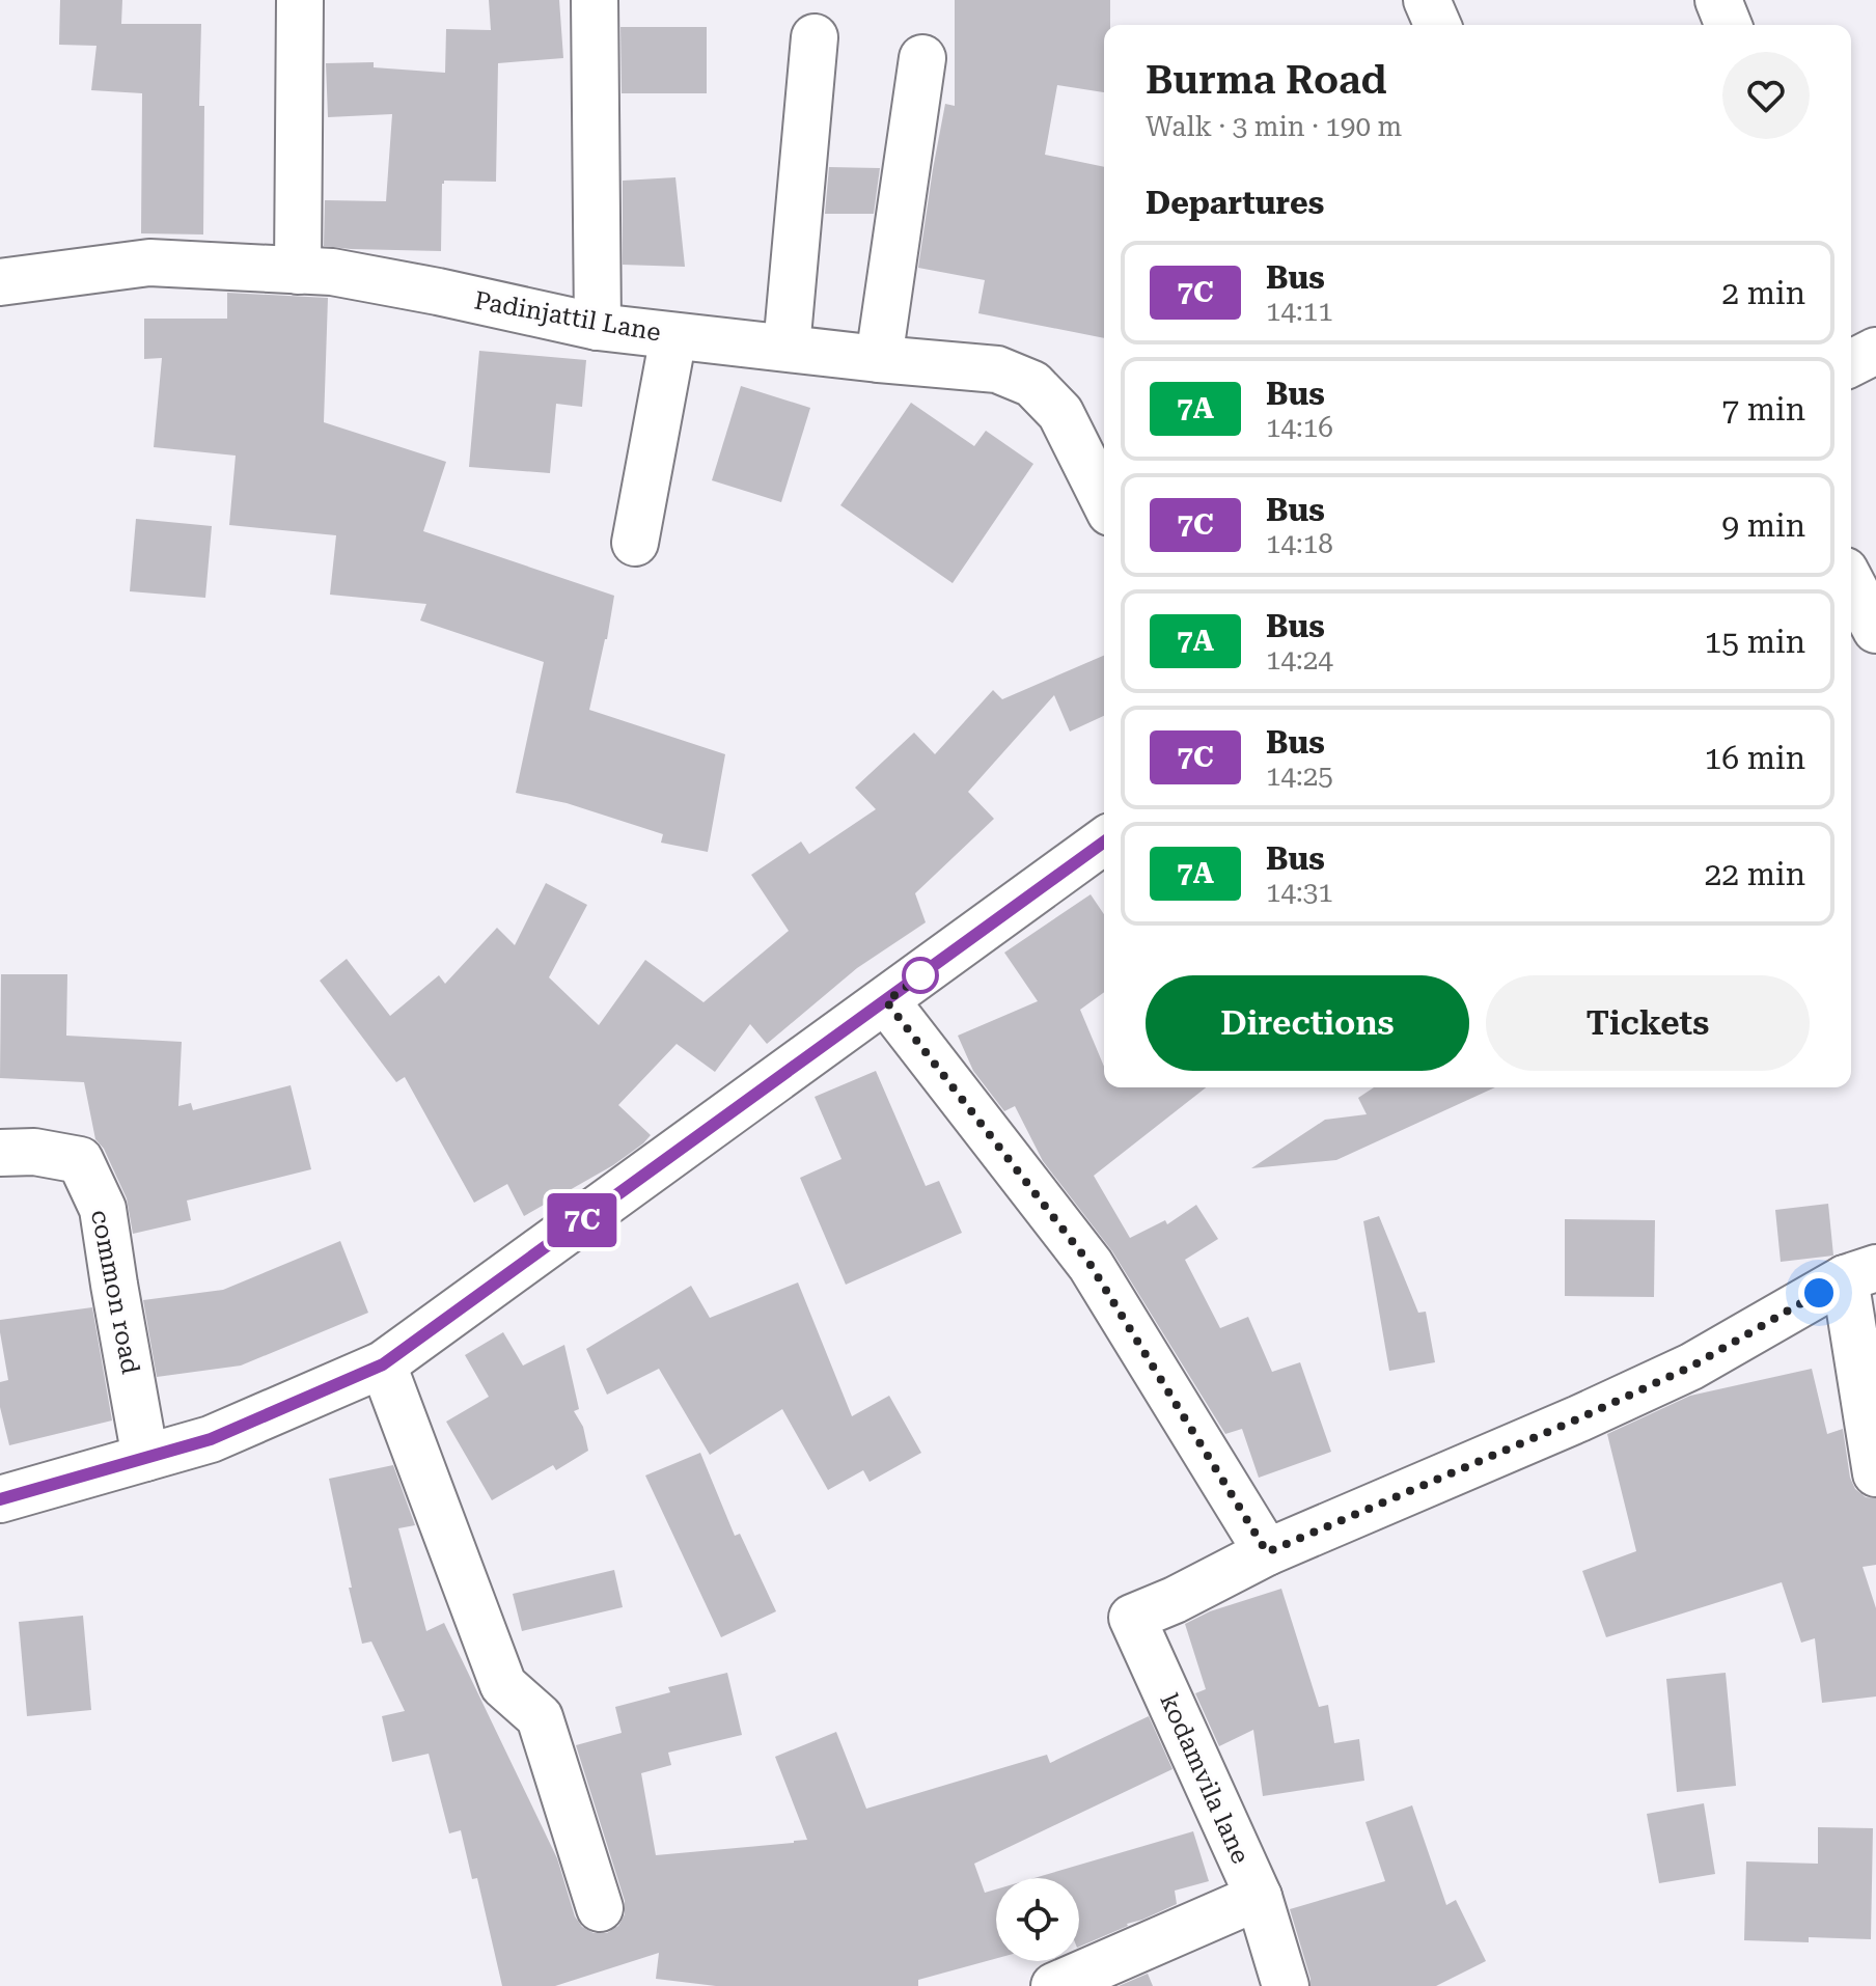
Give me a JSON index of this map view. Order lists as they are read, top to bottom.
{
  "streets": {
    "street": ["Padinjattil Lane", "common road", "kodamvila lane"]
  },
  "lines": ["bus line 7C"],
  "page": {
    "on_map": "7C",
    "heading": [
      ["Burma Road", "Walk · 3 min · 190 m"],
      "Departures"
    ],
    "list": [
      {
        "mark": "7C",
        "name": "Bus",
        "note": "14:11",
        "value": "2 min"
      },
      {
        "mark": "7A",
        "name": "Bus",
        "note": "14:16",
        "value": "7 min"
      },
      {
        "mark": "7C",
        "name": "Bus",
        "note": "14:18",
        "value": "9 min"
      },
      {
        "mark": "7A",
        "name": "Bus",
        "note": "14:24",
        "value": "15 min"
      },
      {
        "mark": "7C",
        "name": "Bus",
        "note": "14:25",
        "value": "16 min"
      },
      {
        "mark": "7A",
        "name": "Bus",
        "note": "14:31",
        "value": "22 min"
      }
    ],
    "buttons": ["Directions", "Tickets"]
  }
}
